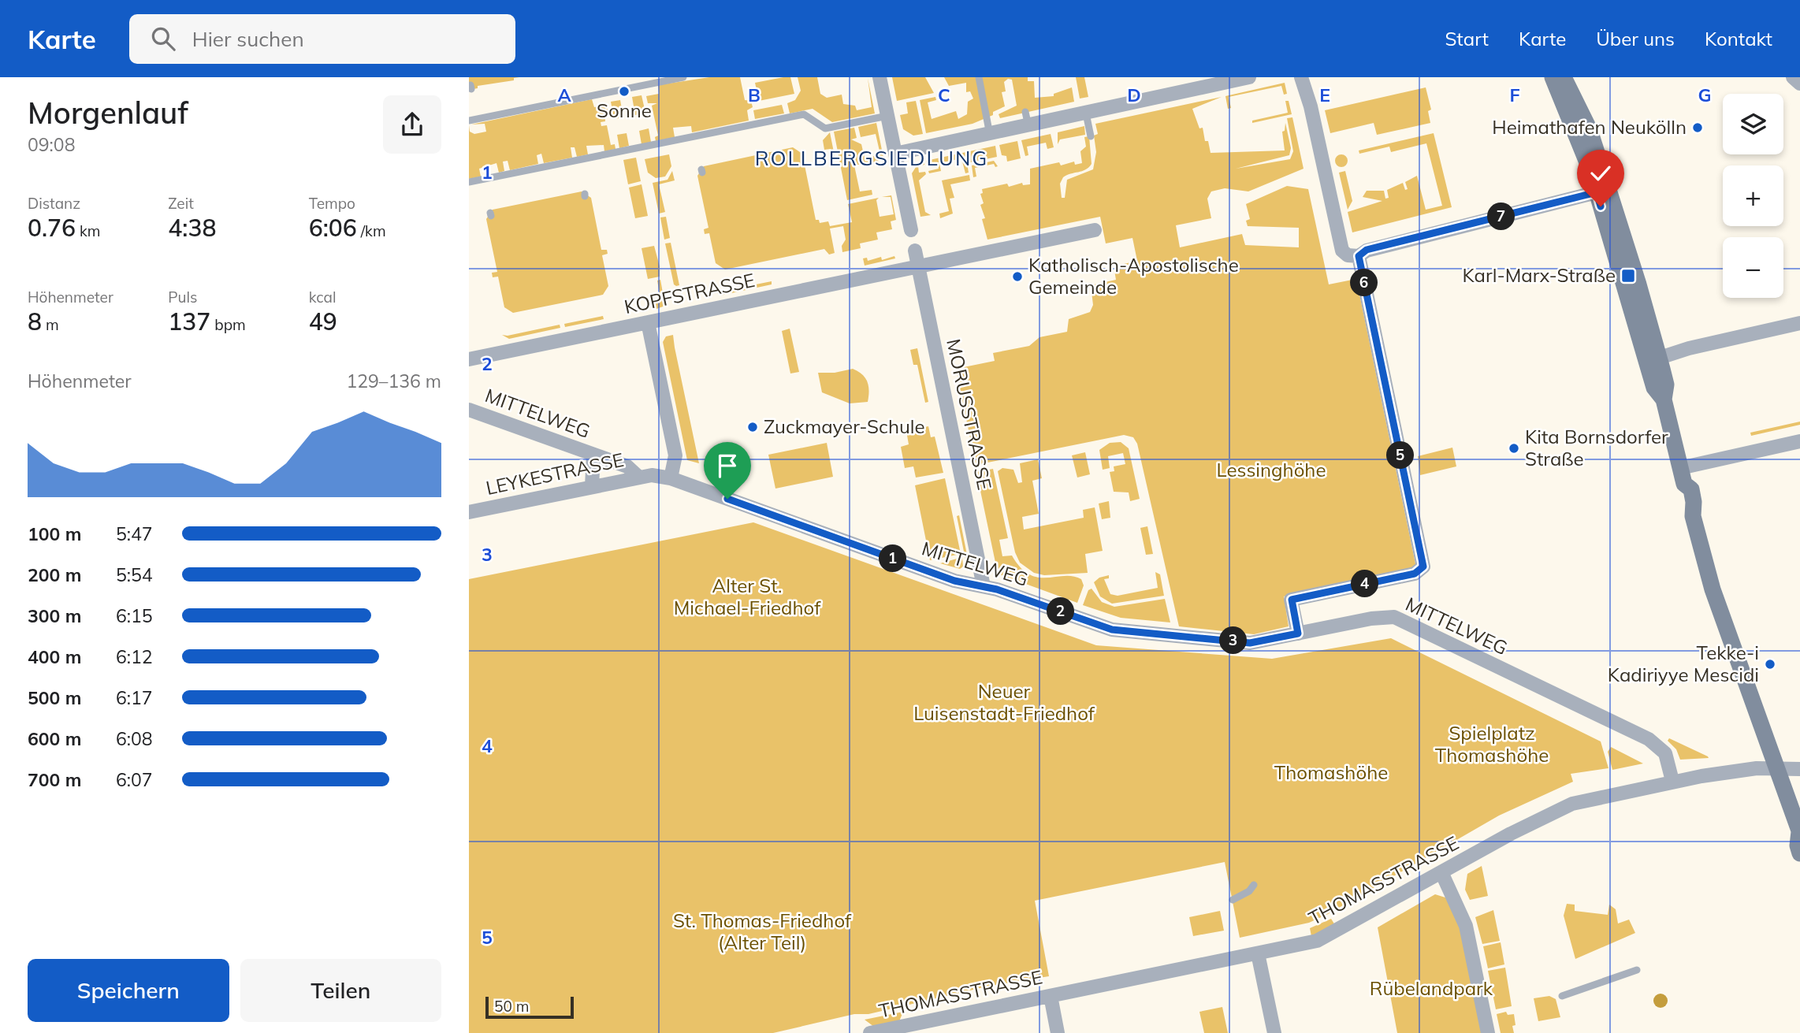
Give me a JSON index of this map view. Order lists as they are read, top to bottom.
{
  "streets": {
    "street": [
      "KOPFSTRASSE",
      "MITTELWEG",
      "MORUSSTRASSE",
      "LEYKESTRASSE",
      "THOMASSTRASSE"
    ]
  },
  "crossings": [
    ["KOPFSTRASSE", "MORUSSTRASSE"],
    ["MITTELWEG", "MORUSSTRASSE"],
    ["MITTELWEG", "LEYKESTRASSE"],
    ["MITTELWEG", "THOMASSTRASSE"]
  ],
  "districts": ["ROLLBERGSIEDLUNG"],
  "parks": [
    "Lessinghöhe",
    "Alter St. Michael-Friedhof",
    "Neuer Luisenstadt-Friedhof",
    "Spielplatz Thomashöhe",
    "Thomashöhe",
    "St. Thomas-Friedhof (Alter Teil)",
    "Rübelandpark"
  ],
  "places": {
    "other": [
      "Sonne",
      "Heimathafen Neukölln",
      "Katholisch-Apostolische Gemeinde",
      "Zuckmayer-Schule",
      "Kita Bornsdorfer Straße",
      "Tekke-i Kadiriyye Mescidi"
    ],
    "transit": ["Karl-Marx-Straße"]
  },
  "scale_bar": "50 m",
  "page": {
    "header": "Karte",
    "search": "Hier suchen",
    "nav": [
      "Start",
      "Karte",
      "Über uns",
      "Kontakt"
    ],
    "heading": ["Morgenlauf", "09:08"],
    "map_buttons": ["+", "−"],
    "stats": [
      ["Distanz", "0.76 km"],
      ["Zeit", "4:38"],
      ["Tempo", "6:06 /km"],
      ["Höhenmeter", "8 m"],
      ["Puls", "137 bpm"],
      ["kcal", "49"]
    ],
    "pins": [
      "7",
      "6",
      "5",
      "1",
      "4",
      "2",
      "3"
    ],
    "chart": ["Höhenmeter", "129–136 m"],
    "list": [
      {
        "name": "100 m",
        "note": "5:47"
      },
      {
        "name": "200 m",
        "note": "5:54"
      },
      {
        "name": "300 m",
        "note": "6:15"
      },
      {
        "name": "400 m",
        "note": "6:12"
      },
      {
        "name": "500 m",
        "note": "6:17"
      },
      {
        "name": "600 m",
        "note": "6:08"
      },
      {
        "name": "700 m",
        "note": "6:07"
      }
    ],
    "buttons": ["Speichern", "Teilen"],
    "scale": "50 m"
  },
  "grid": {
    "columns": [
      "A",
      "B",
      "C",
      "D",
      "E",
      "F",
      "G"
    ],
    "rows": [
      "1",
      "2",
      "3",
      "4",
      "5"
    ]
  }
}
